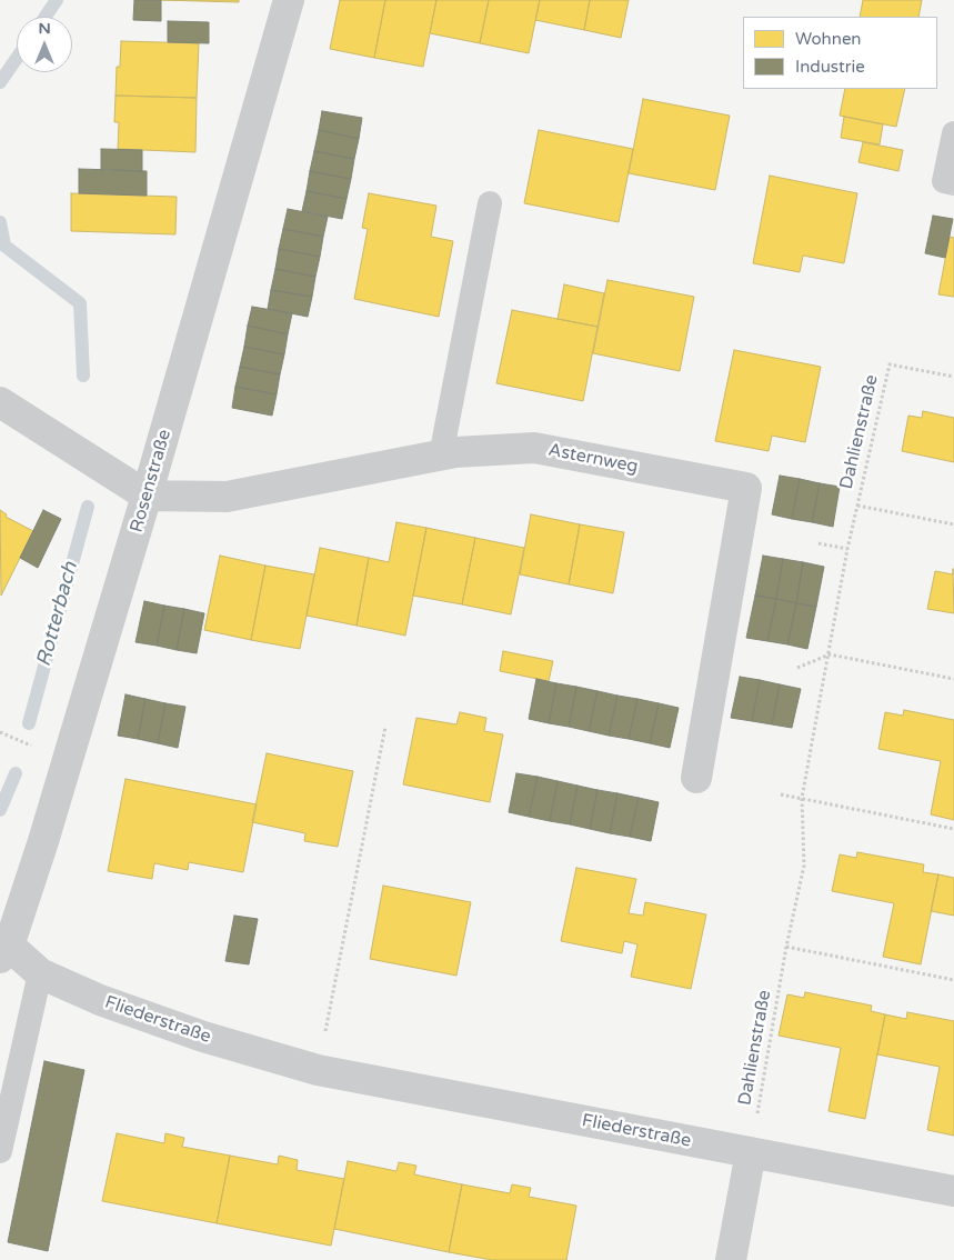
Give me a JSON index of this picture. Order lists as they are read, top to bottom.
{
  "streets": {
    "street": ["Asternweg", "Rosenstraße", "Fliederstraße"],
    "path": ["Dahlienstraße"]
  },
  "crossings": [
    ["Dahlienstraße", "Fliederstraße"],
    ["Asternweg", "Rosenstraße"],
    ["Rosenstraße", "Fliederstraße"]
  ],
  "water": ["Rotterbach"],
  "legend": ["Wohnen", "Industrie"],
  "north": "top"
}
